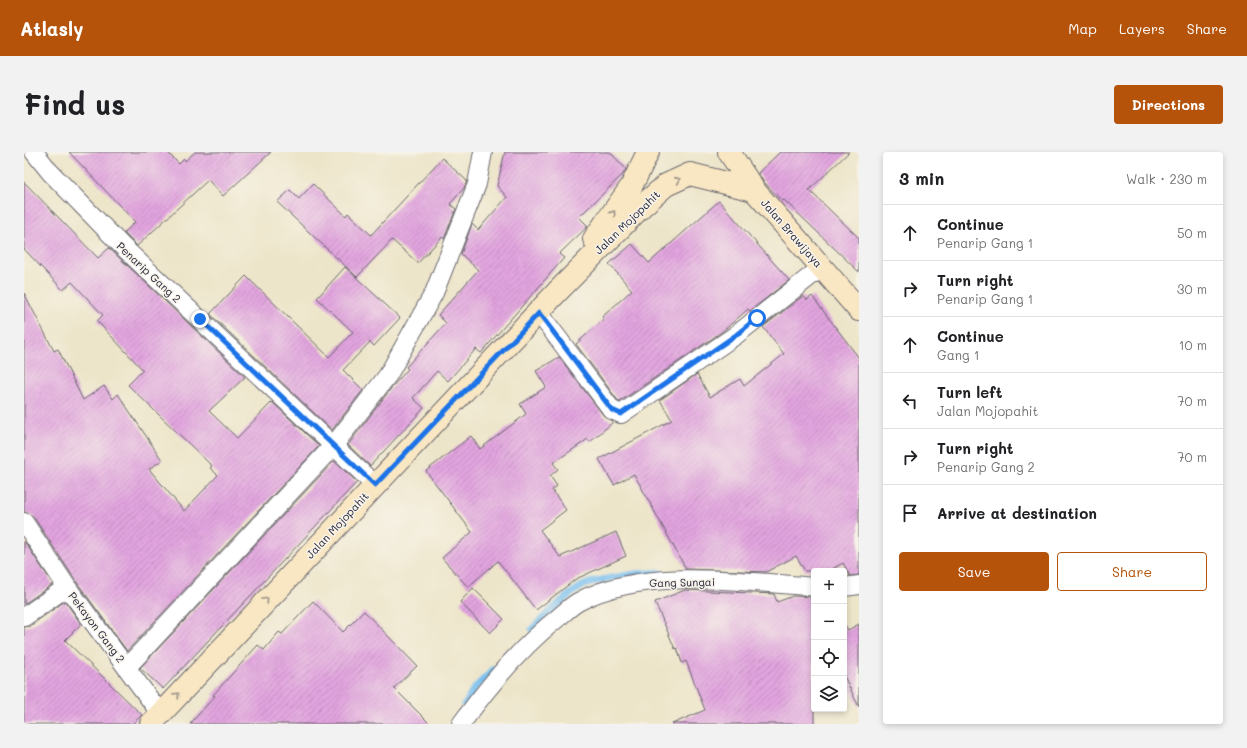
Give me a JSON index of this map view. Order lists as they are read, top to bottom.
{
  "streets": {
    "main road": ["Jalan Mojopahit", "Jalan Brawijaya"],
    "street": ["Penarip Gang 2", "Gang Sungai", "Pekayon Gang 2"]
  },
  "crossings": [
    ["Jalan Mojopahit", "Jalan Brawijaya"],
    ["Jalan Mojopahit", "Penarip Gang 2"],
    ["Jalan Mojopahit", "Pekayon Gang 2"]
  ],
  "one_way": ["Jalan Mojopahit"],
  "page": {
    "header": "Atlasly",
    "nav": ["Map", "Layers", "Share"],
    "buttons": [
      "Directions",
      ["Save", "Share"]
    ],
    "title": "Find us",
    "heading": ["3 min", "Walk · 230 m"],
    "list": [
      ["Continue", "Penarip Gang 1", "50 m"],
      ["Turn right", "Penarip Gang 1", "30 m"],
      ["Continue", "Gang 1", "10 m"],
      ["Turn left", "Jalan Mojopahit", "70 m"],
      ["Turn right", "Penarip Gang 2", "70 m"],
      "Arrive at destination"
    ],
    "map_buttons": ["+", "−"]
  }
}
